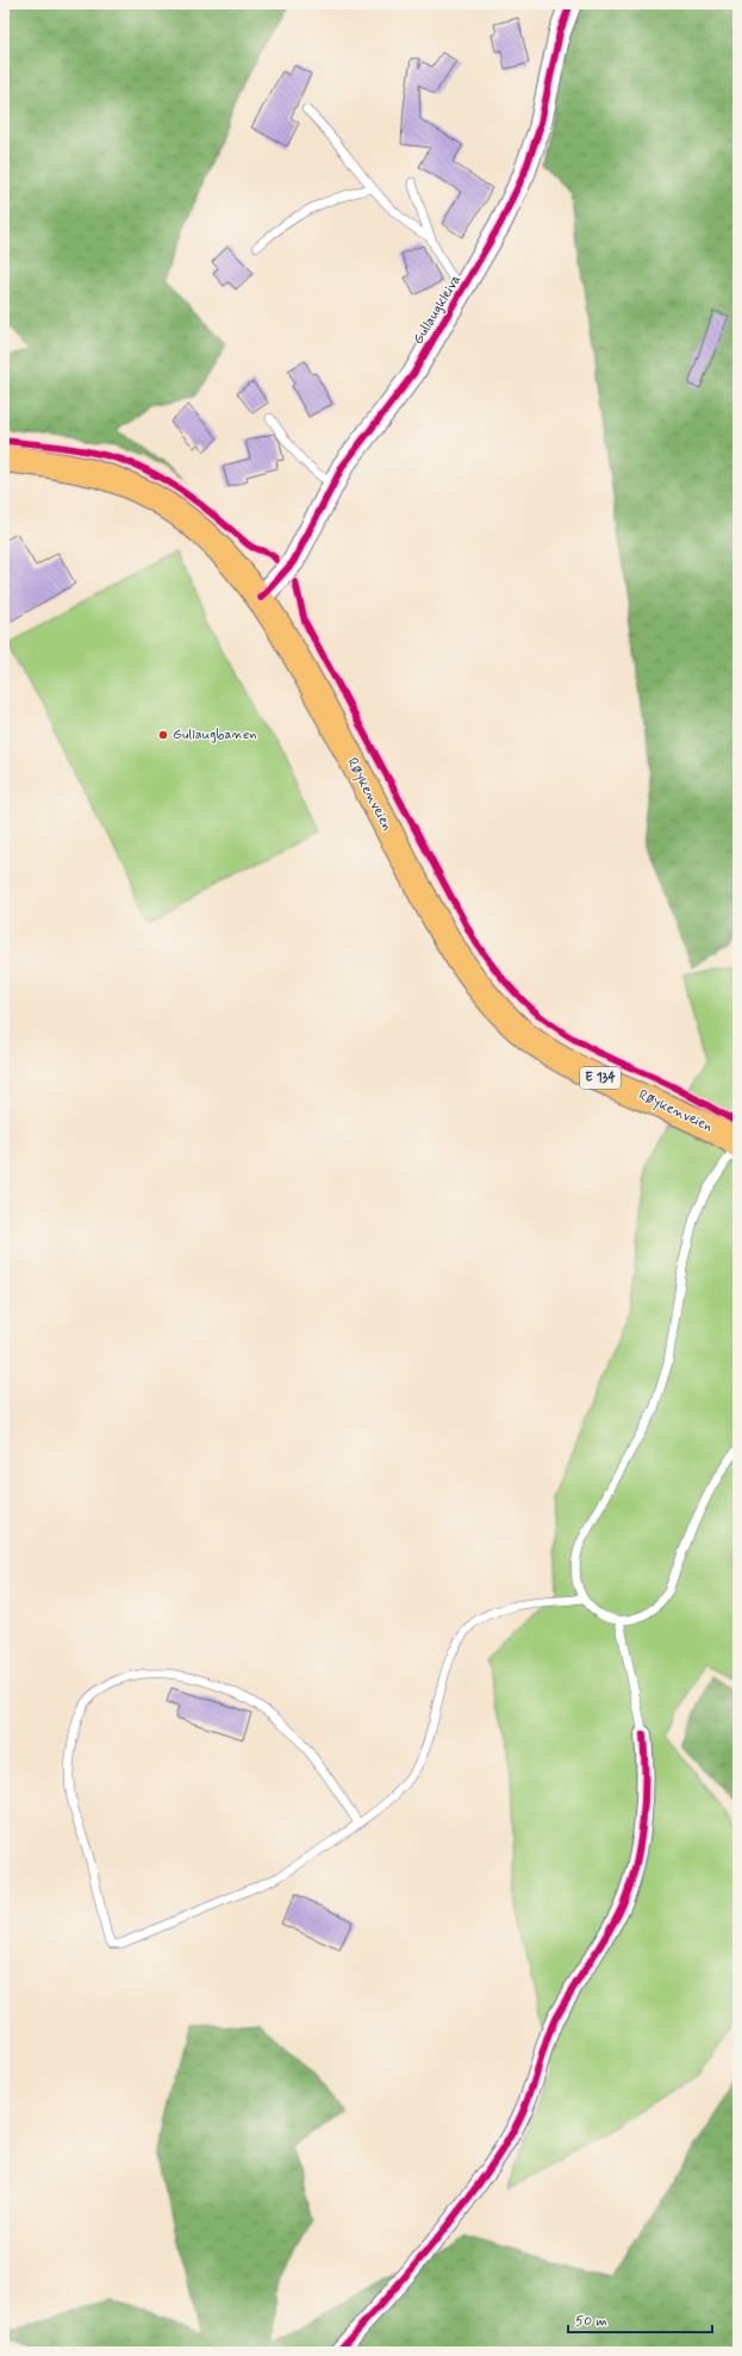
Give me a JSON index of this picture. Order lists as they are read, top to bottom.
{
  "streets": {
    "highway": ["Røykenveien", "E 134"],
    "street": ["Gullaugkleiva"]
  },
  "crossings": [
    ["Gullaugkleiva", "Røykenveien"]
  ],
  "places": ["Gullaugbanen"],
  "scale_bar": "50 m"
}
